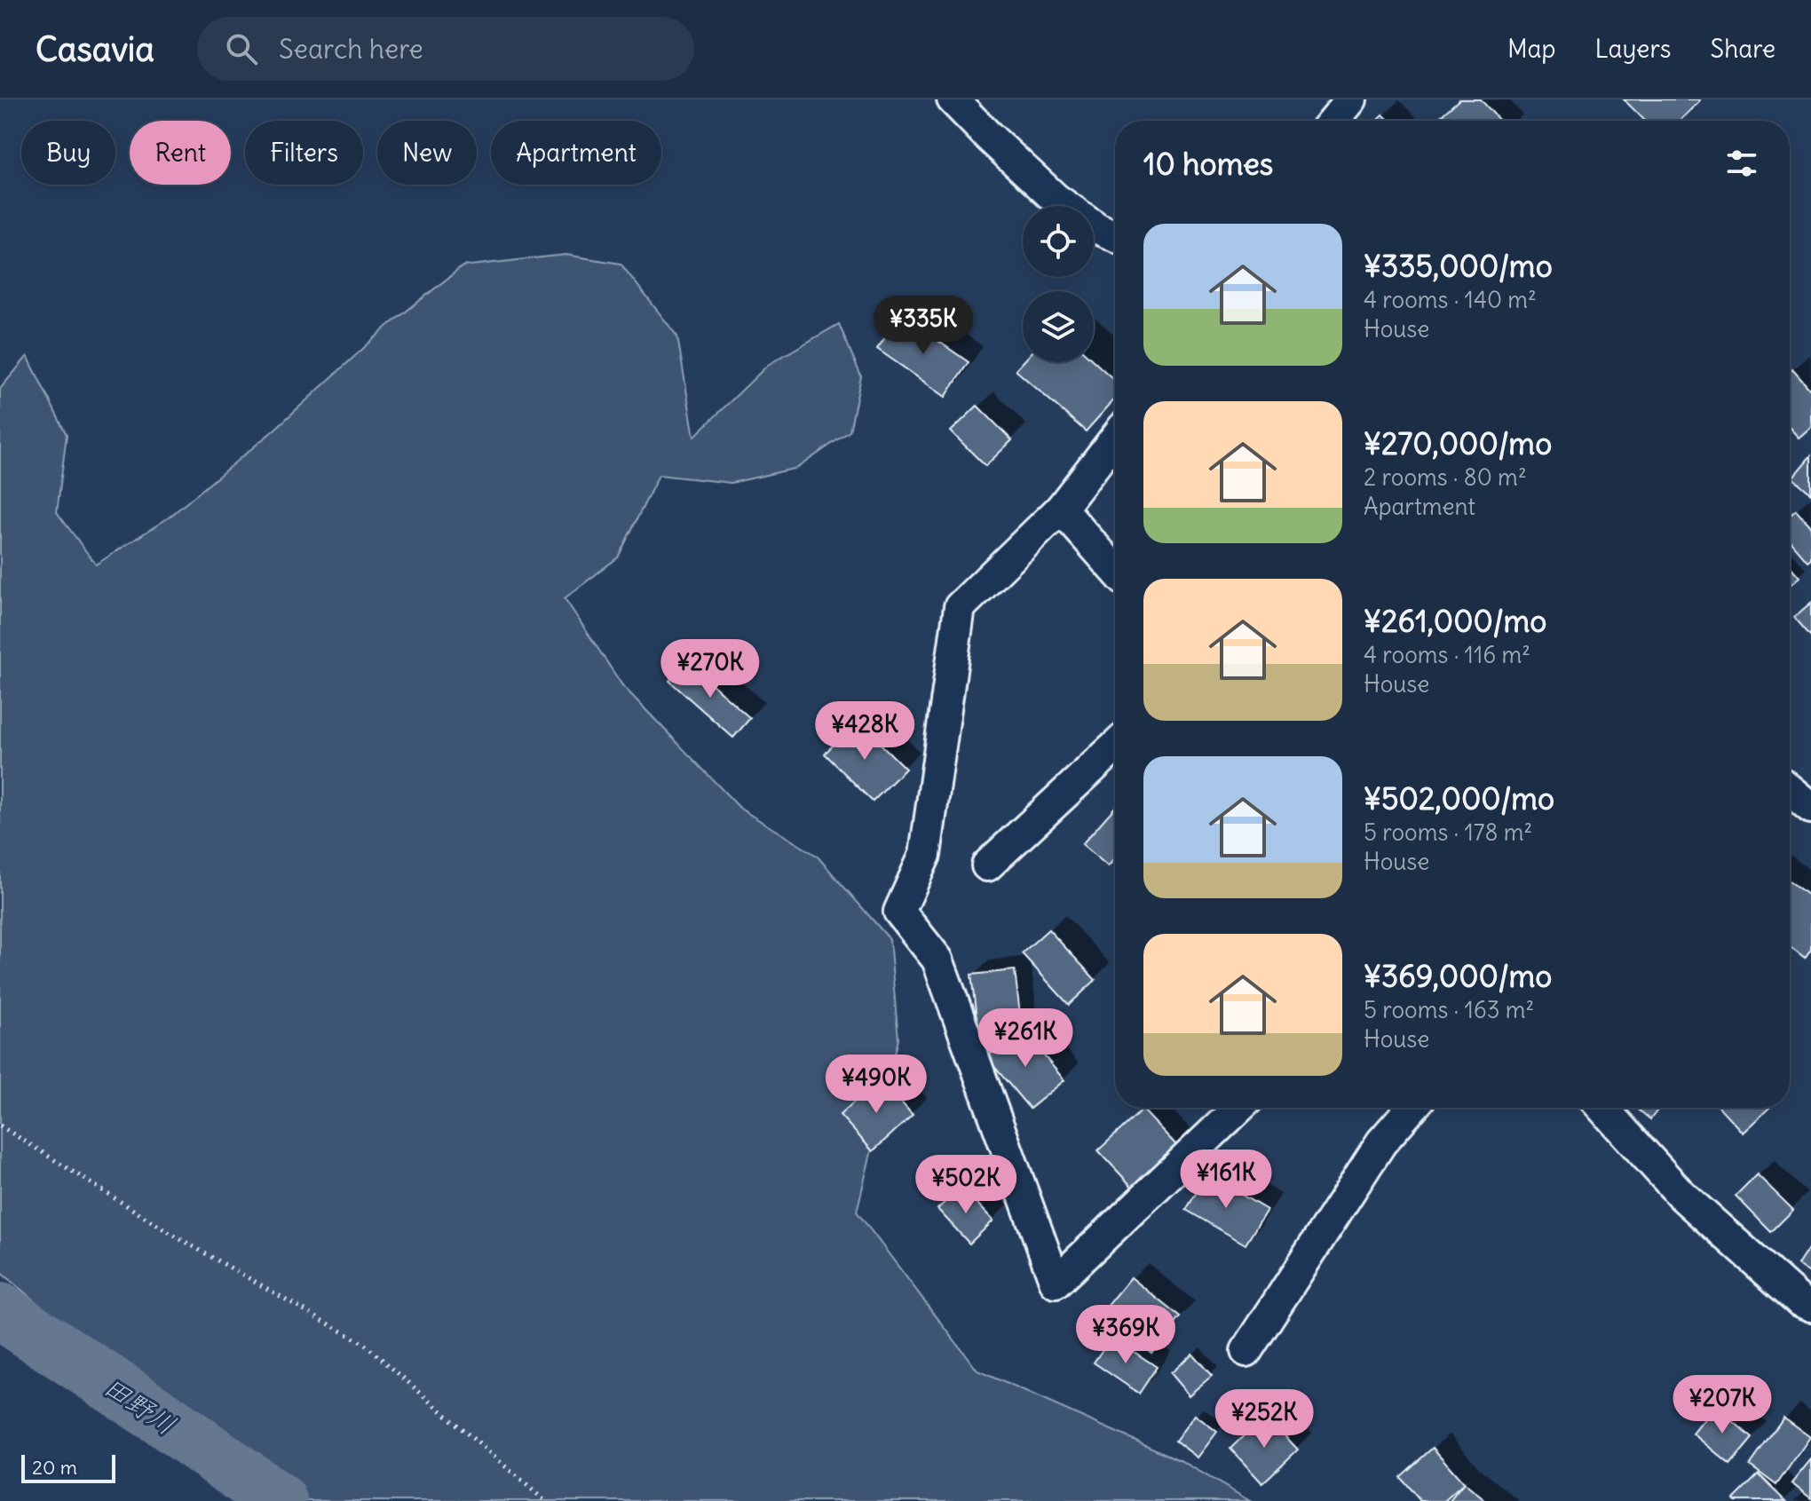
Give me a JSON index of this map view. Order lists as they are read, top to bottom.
{
  "water": ["田野川"],
  "scale_bar": "20 m",
  "page": {
    "header": "Casavia",
    "search": "Search here",
    "nav": ["Map", "Layers", "Share"],
    "chip": [
      "Buy",
      "Rent",
      "Filters",
      "New",
      "Apartment"
    ],
    "heading": "10 homes",
    "list": [
      {
        "name": "¥335,000/mo",
        "note": "4 rooms · 140 m² · House"
      },
      {
        "name": "¥270,000/mo",
        "note": "2 rooms · 80 m² · Apartment"
      },
      {
        "name": "¥261,000/mo",
        "note": "4 rooms · 116 m² · House"
      },
      {
        "name": "¥502,000/mo",
        "note": "5 rooms · 178 m² · House"
      },
      {
        "name": "¥369,000/mo",
        "note": "5 rooms · 163 m² · House"
      }
    ],
    "price": [
      "¥335K",
      "¥270K",
      "¥428K",
      "¥261K",
      "¥490K",
      "¥161K",
      "¥502K",
      "¥369K",
      "¥207K",
      "¥252K"
    ],
    "scale": "20 m"
  }
}
